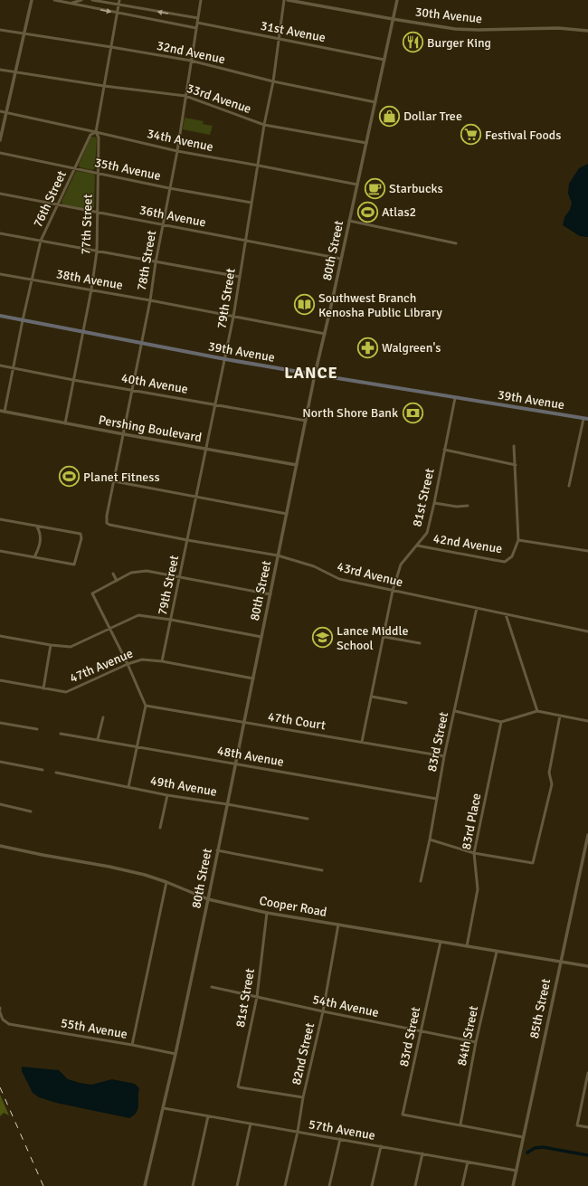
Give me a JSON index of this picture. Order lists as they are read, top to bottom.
{
  "streets": {
    "main road": ["39th Avenue"],
    "street": [
      "30th Avenue",
      "31st Avenue",
      "32nd Avenue",
      "33rd Avenue",
      "34th Avenue",
      "35th Avenue",
      "76th Street",
      "36th Avenue",
      "77th Street",
      "80th Street",
      "78th Street",
      "38th Avenue",
      "79th Street",
      "40th Avenue",
      "Pershing Boulevard",
      "81st Street",
      "42nd Avenue",
      "43rd Avenue",
      "47th Avenue",
      "47th Court",
      "83rd Street",
      "48th Avenue",
      "49th Avenue",
      "83rd Place",
      "Cooper Road",
      "54th Avenue",
      "85th Street",
      "55th Avenue",
      "84th Street",
      "82nd Street",
      "57th Avenue"
    ]
  },
  "crossings": [
    ["30th Avenue", "80th Street"],
    ["31st Avenue", "80th Street"],
    ["31st Avenue", "78th Street"],
    ["31st Avenue", "79th Street"],
    ["32nd Avenue", "76th Street"],
    ["32nd Avenue", "80th Street"],
    ["32nd Avenue", "78th Street"],
    ["32nd Avenue", "79th Street"],
    ["33rd Avenue", "76th Street"],
    ["33rd Avenue", "80th Street"],
    ["33rd Avenue", "78th Street"],
    ["33rd Avenue", "79th Street"],
    ["34th Avenue", "76th Street"],
    ["34th Avenue", "77th Street"],
    ["34th Avenue", "80th Street"],
    ["34th Avenue", "78th Street"],
    ["34th Avenue", "79th Street"],
    ["35th Avenue", "76th Street"],
    ["35th Avenue", "77th Street"],
    ["35th Avenue", "78th Street"],
    ["35th Avenue", "79th Street"],
    ["76th Street", "36th Avenue"],
    ["76th Street", "77th Street"],
    ["76th Street", "38th Avenue"],
    ["76th Street", "39th Avenue"],
    ["76th Street", "40th Avenue"],
    ["76th Street", "Pershing Boulevard"],
    ["36th Avenue", "77th Street"],
    ["36th Avenue", "80th Street"],
    ["36th Avenue", "78th Street"],
    ["36th Avenue", "79th Street"],
    ["77th Street", "38th Avenue"],
    ["77th Street", "39th Avenue"],
    ["77th Street", "40th Avenue"],
    ["77th Street", "Pershing Boulevard"],
    ["80th Street", "38th Avenue"],
    ["80th Street", "39th Avenue"],
    ["80th Street", "40th Avenue"],
    ["80th Street", "Pershing Boulevard"],
    ["80th Street", "43rd Avenue"],
    ["80th Street", "47th Avenue"],
    ["80th Street", "47th Court"],
    ["80th Street", "48th Avenue"],
    ["80th Street", "49th Avenue"],
    ["80th Street", "Cooper Road"],
    ["80th Street", "55th Avenue"],
    ["80th Street", "57th Avenue"],
    ["78th Street", "38th Avenue"],
    ["78th Street", "39th Avenue"],
    ["78th Street", "40th Avenue"],
    ["78th Street", "Pershing Boulevard"],
    ["78th Street", "43rd Avenue"],
    ["38th Avenue", "79th Street"],
    ["79th Street", "39th Avenue"],
    ["79th Street", "40th Avenue"],
    ["79th Street", "Pershing Boulevard"],
    ["79th Street", "43rd Avenue"],
    ["79th Street", "47th Avenue"],
    ["39th Avenue", "81st Street"],
    ["81st Street", "42nd Avenue"],
    ["81st Street", "43rd Avenue"],
    ["81st Street", "47th Court"],
    ["81st Street", "Cooper Road"],
    ["81st Street", "54th Avenue"],
    ["81st Street", "82nd Street"],
    ["43rd Avenue", "83rd Street"],
    ["47th Court", "83rd Street"],
    ["83rd Street", "48th Avenue"],
    ["83rd Street", "Cooper Road"],
    ["83rd Street", "54th Avenue"],
    ["83rd Street", "84th Street"],
    ["83rd Place", "Cooper Road"],
    ["Cooper Road", "85th Street"],
    ["Cooper Road", "84th Street"],
    ["Cooper Road", "82nd Street"],
    ["54th Avenue", "84th Street"],
    ["54th Avenue", "82nd Street"],
    ["85th Street", "57th Avenue"],
    ["82nd Street", "57th Avenue"]
  ],
  "districts": ["LANCE"],
  "places": {
    "restaurant": ["Burger King"],
    "shop": ["Dollar Tree"],
    "supermarket": ["Festival Foods"],
    "cafe": ["Starbucks"],
    "sports": ["Atlas2", "Planet Fitness"],
    "library": ["Southwest Branch Kenosha Public Library"],
    "pharmacy": ["Walgreen's"],
    "bank": ["North Shore Bank"],
    "school or university": ["Lance Middle School"]
  }
}
